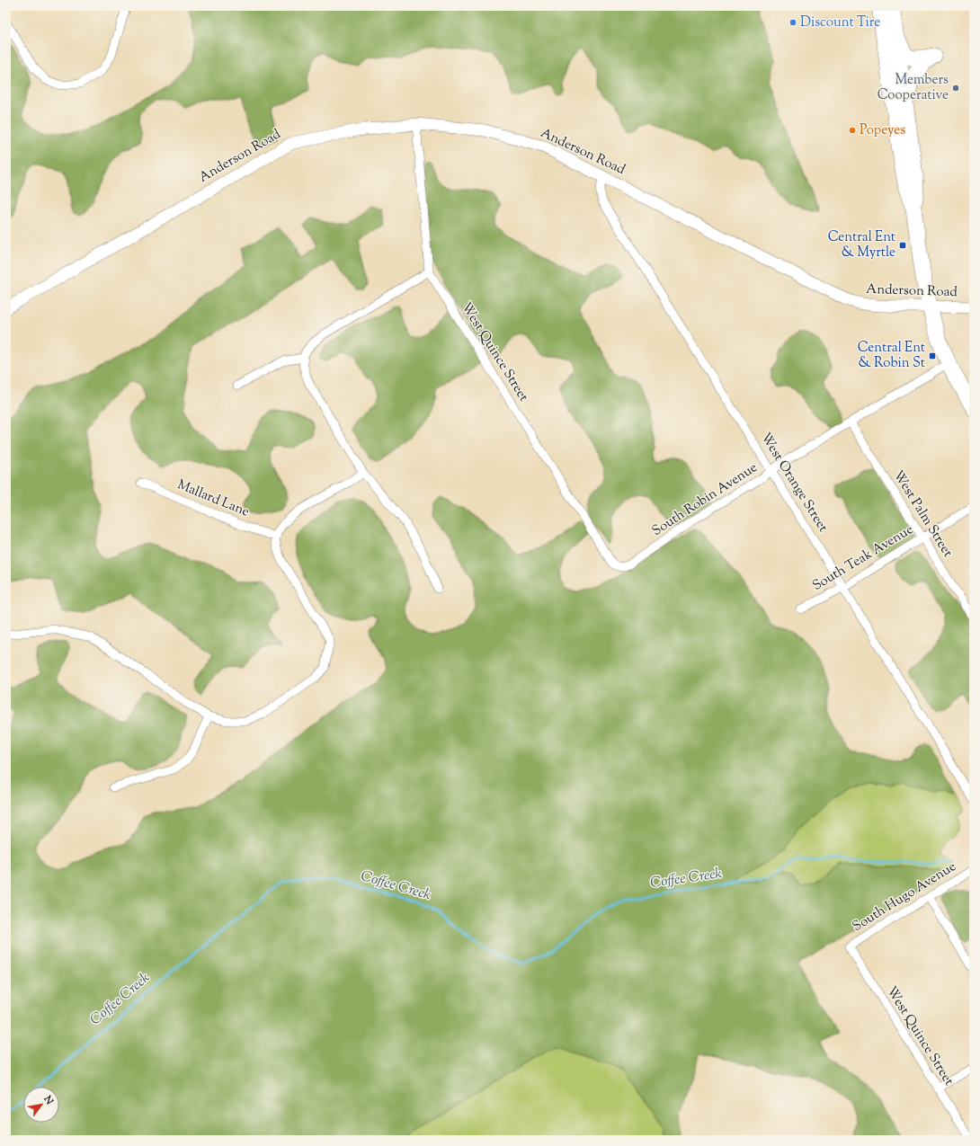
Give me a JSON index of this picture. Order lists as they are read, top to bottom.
{
  "streets": {
    "street": [
      "Anderson Road",
      "West Quince Street",
      "West Orange Street",
      "Mallard Lane",
      "South Robin Avenue",
      "West Palm Street",
      "South Teak Avenue",
      "South Hugo Avenue"
    ]
  },
  "crossings": [
    ["Anderson Road", "West Quince Street"],
    ["Anderson Road", "West Orange Street"],
    ["West Quince Street", "South Robin Avenue"],
    ["West Quince Street", "South Hugo Avenue"],
    ["West Orange Street", "South Robin Avenue"],
    ["West Orange Street", "South Teak Avenue"],
    ["South Robin Avenue", "West Palm Street"],
    ["West Palm Street", "South Teak Avenue"]
  ],
  "water": ["Coffee Creek"],
  "places": {
    "other": ["Discount Tire", "Members Cooperative", "Popeyes"],
    "transit": ["Central Ent & Myrtle", "Central Ent & Robin St"]
  },
  "north": "top right"
}
